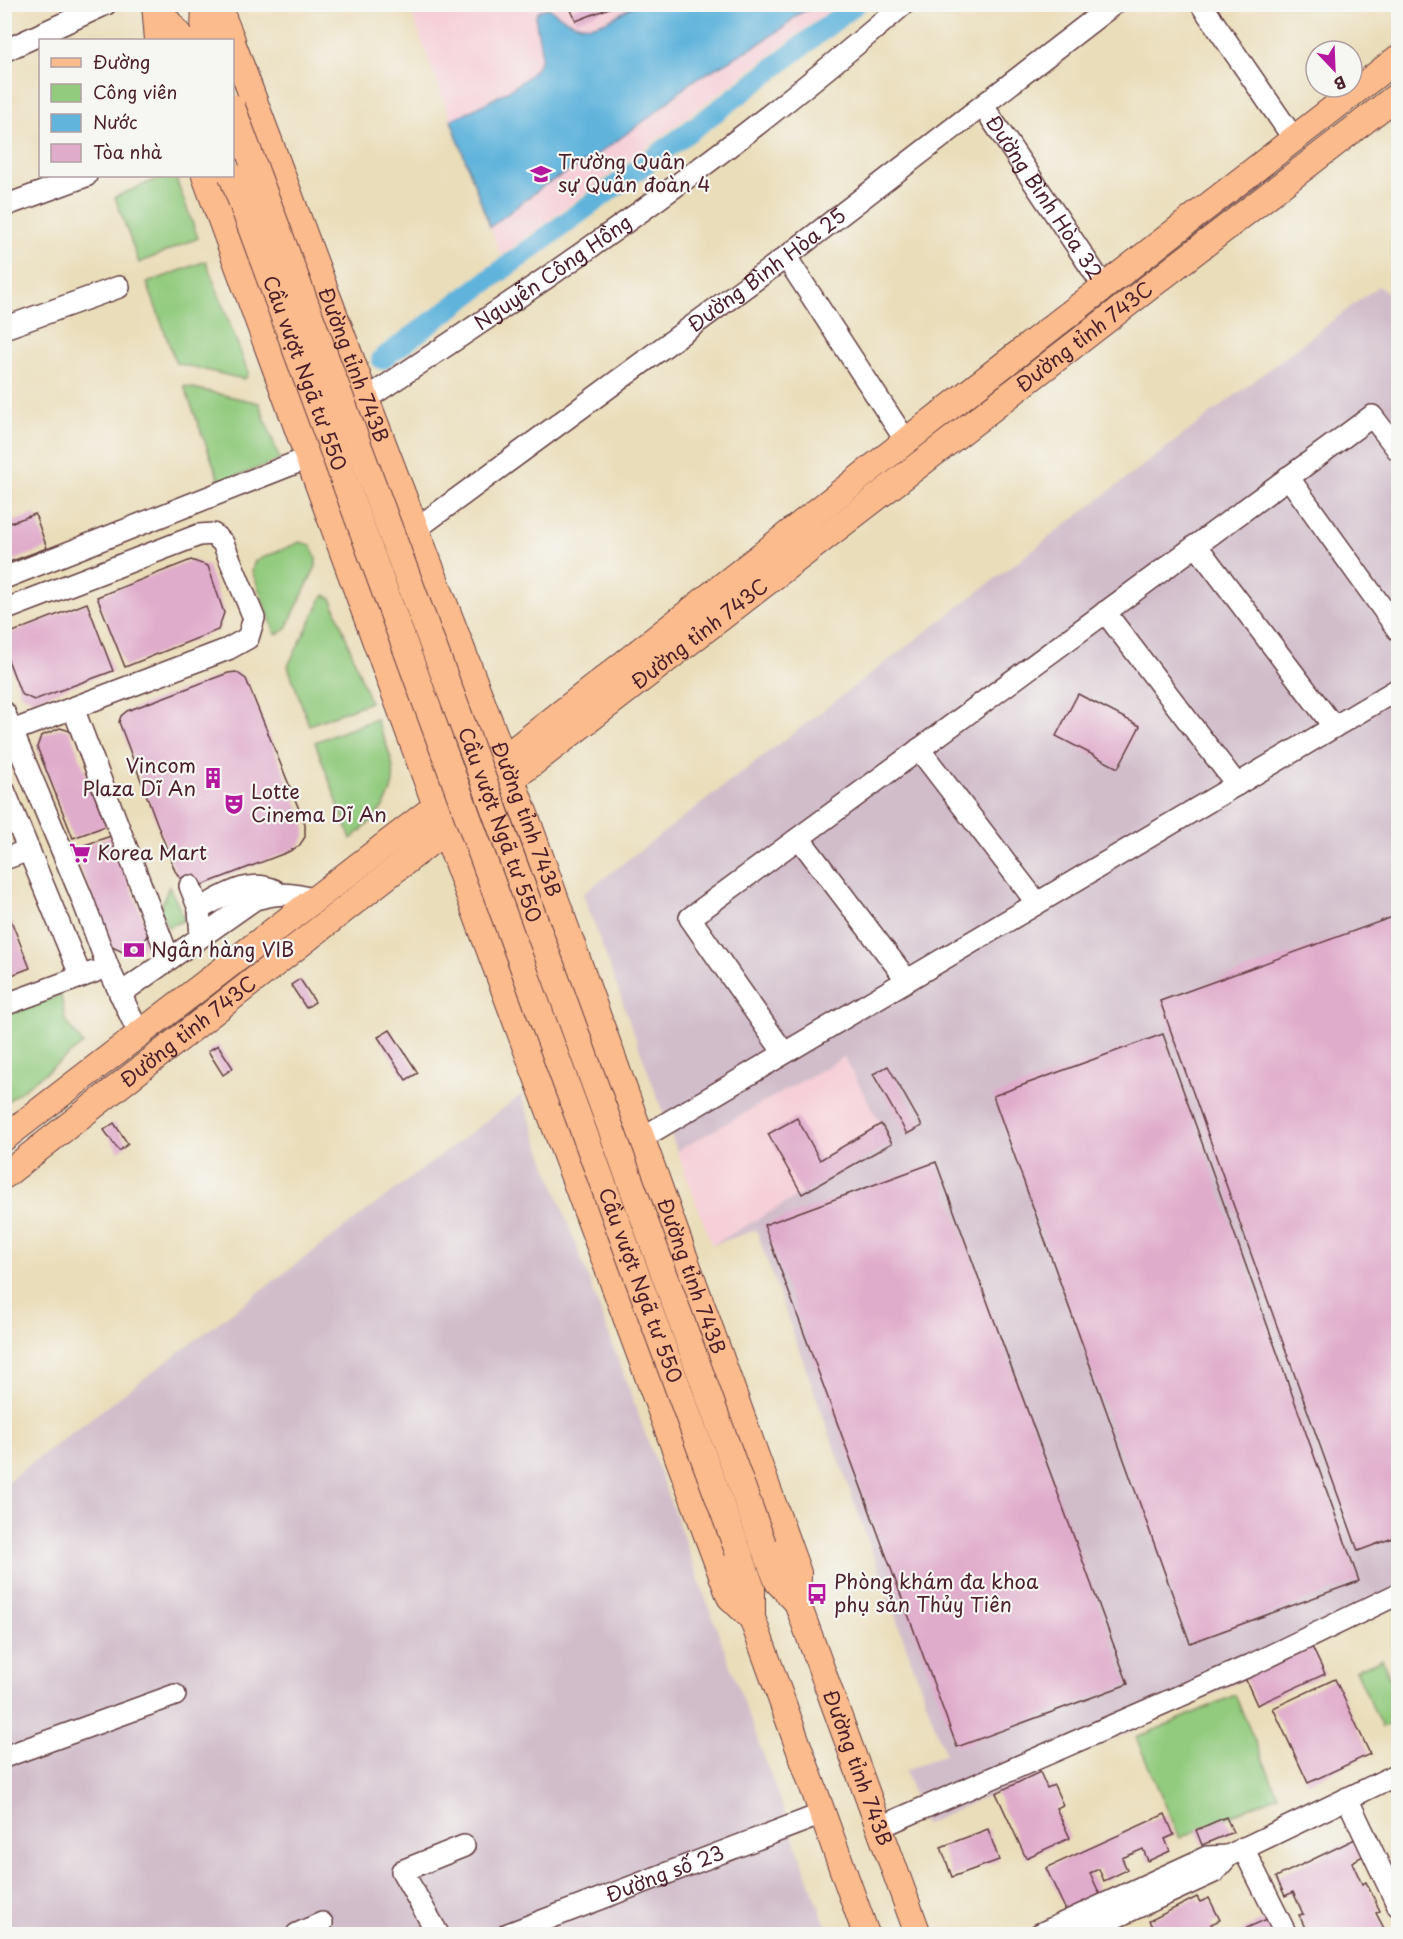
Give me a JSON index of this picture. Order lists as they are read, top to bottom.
{
  "streets": {
    "main road": ["Đường tỉnh 743C", "Đường tỉnh 743B", "Cầu vượt Ngã tư 550"],
    "street": [
      "Đường Bình Hòa 32",
      "Đường Bình Hòa 25",
      "Nguyễn Công Hồng",
      "Đường số 23"
    ]
  },
  "crossings": [
    ["Đường Bình Hòa 32", "Đường Bình Hòa 25"],
    ["Đường Bình Hòa 32", "Đường tỉnh 743C"],
    ["Đường Bình Hòa 25", "Đường tỉnh 743B"],
    ["Nguyễn Công Hồng", "Đường tỉnh 743B"],
    ["Đường tỉnh 743C", "Đường tỉnh 743B"],
    ["Đường tỉnh 743B", "Cầu vượt Ngã tư 550"]
  ],
  "places": {
    "school or university": ["Trường Quân sự Quân đoàn 4"],
    "building": ["Vincom Plaza Dĩ An"],
    "theatre": ["Lotte Cinema Dĩ An"],
    "supermarket": ["Korea Mart"],
    "bank": ["Ngân hàng VIB"],
    "bus stop": ["Phòng khám đa khoa phụ sản Thủy Tiên"]
  },
  "legend": [
    "Đường",
    "Công viên",
    "Nước",
    "Tòa nhà"
  ],
  "north": "bottom right"
}
